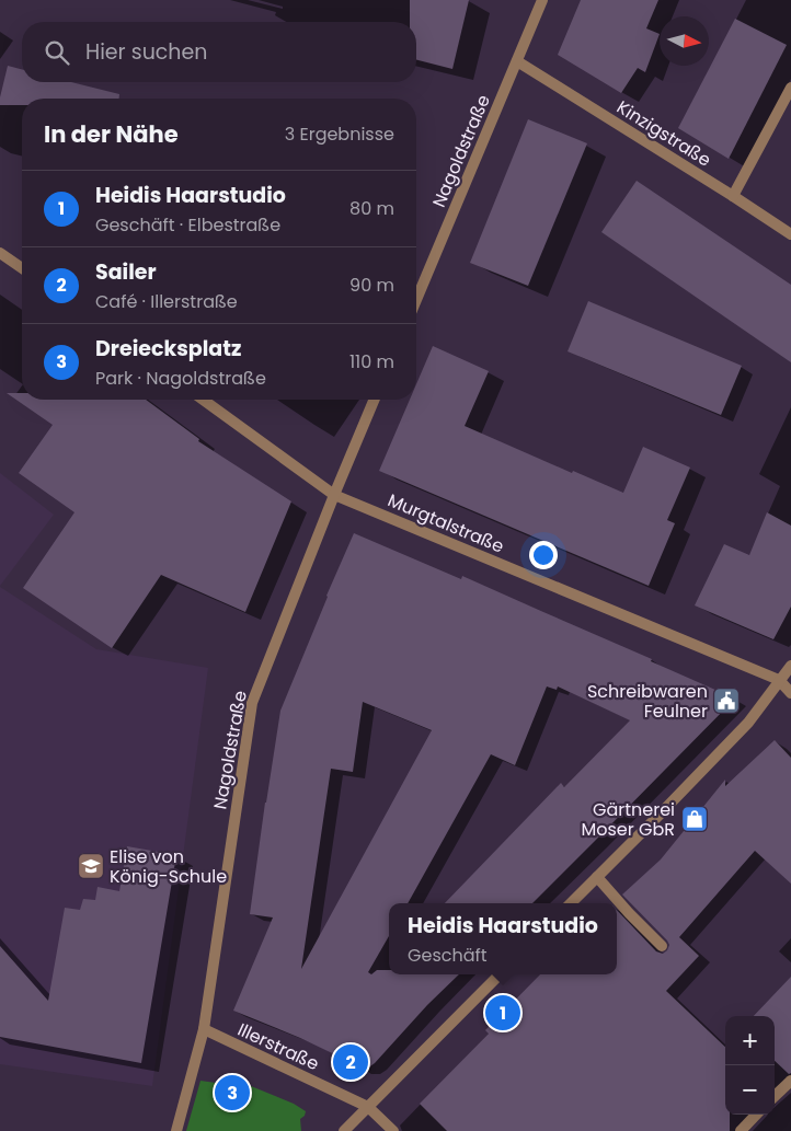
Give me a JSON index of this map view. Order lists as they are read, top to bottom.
{
  "streets": {
    "street": [
      "Kinzigstraße",
      "Nagoldstraße",
      "Murgtalstraße",
      "Illerstraße"
    ]
  },
  "crossings": [
    ["Kinzigstraße", "Nagoldstraße"],
    ["Nagoldstraße", "Murgtalstraße"],
    ["Nagoldstraße", "Illerstraße"]
  ],
  "places": {
    "public building": ["Schreibwaren Feulner"],
    "shop": ["Gärtnerei Moser GbR"],
    "school or university": ["Elise von König-Schule"]
  },
  "north": "right",
  "page": {
    "search": "Hier suchen",
    "heading": ["In der Nähe", "3 Ergebnisse"],
    "list": [
      {
        "mark": "1",
        "name": "Heidis Haarstudio",
        "note": "Geschäft · Elbestraße",
        "value": "80 m"
      },
      {
        "mark": "2",
        "name": "Sailer",
        "note": "Café · Illerstraße",
        "value": "90 m"
      },
      {
        "mark": "3",
        "name": "Dreiecksplatz",
        "note": "Park · Nagoldstraße",
        "value": "110 m"
      }
    ],
    "popup": ["Heidis Haarstudio", "Geschäft"],
    "pins": ["1", "2", "3"],
    "map_buttons": ["+", "−"]
  }
}
